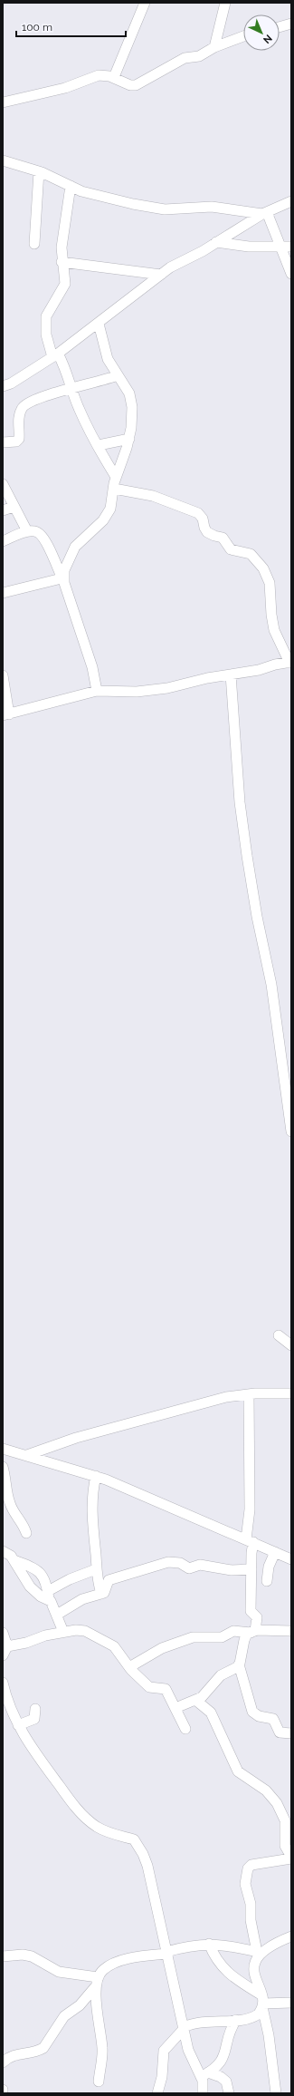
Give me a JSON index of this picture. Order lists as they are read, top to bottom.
{
  "scale_bar": "100 m",
  "north": "bottom right"
}
